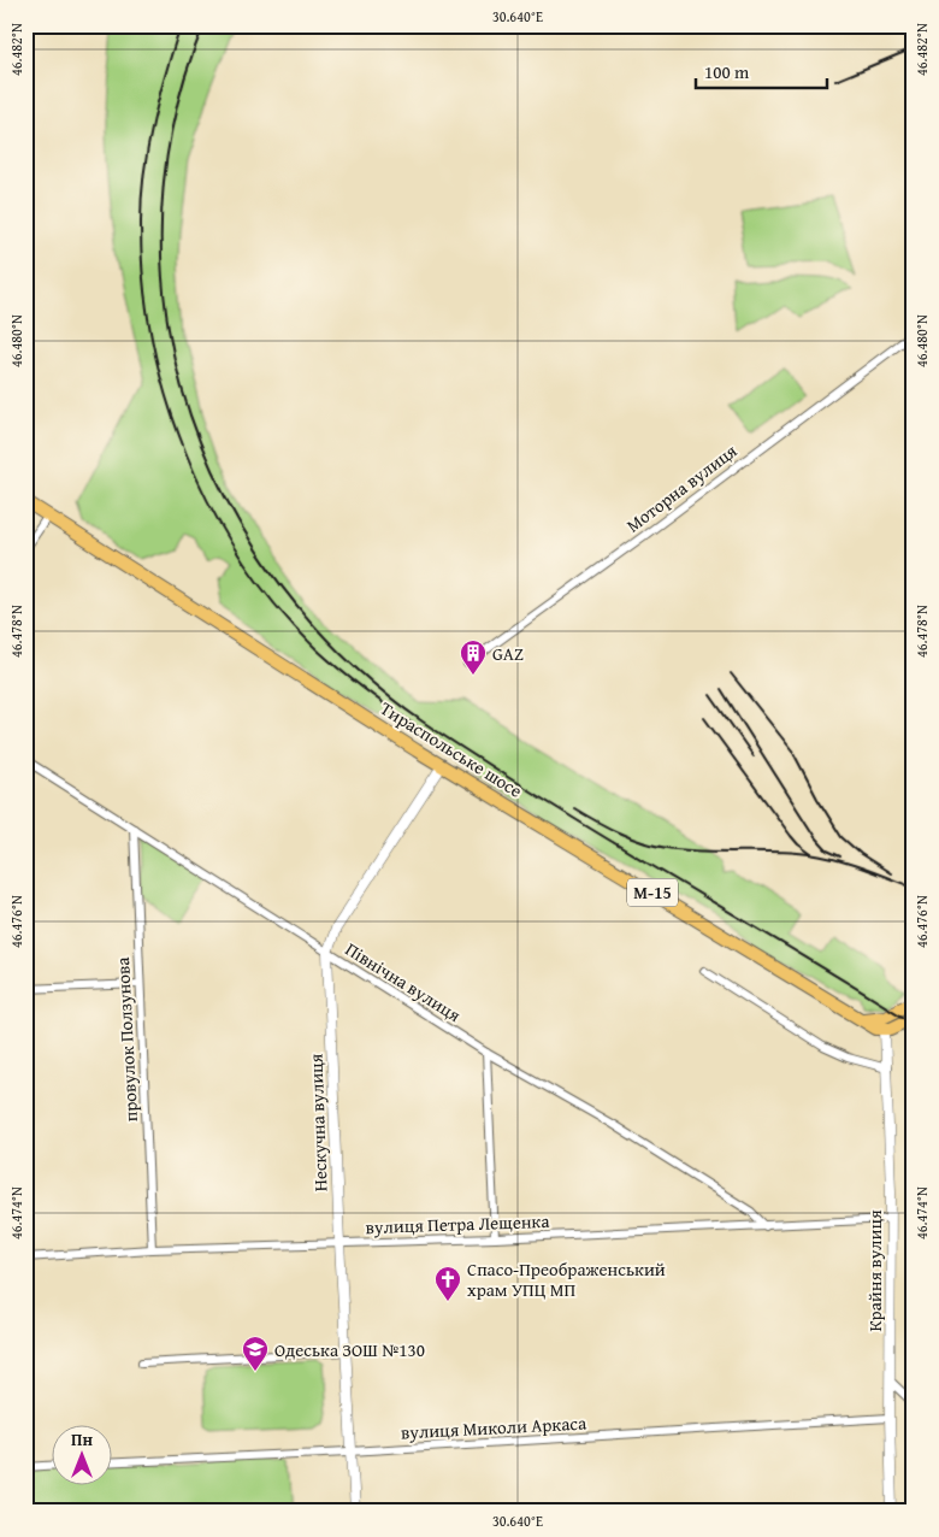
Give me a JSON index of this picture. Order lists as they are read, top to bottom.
{
  "streets": {
    "main road": ["Тираспольське шосе", "М-15"],
    "street": [
      "Моторна вулиця",
      "Північна вулиця",
      "провулок Ползунова",
      "Нескучна вулиця",
      "вулиця Петра Лещенка",
      "Крайня вулиця",
      "вулиця Миколи Аркаса"
    ]
  },
  "crossings": [
    ["Тираспольське шосе", "М-15"],
    ["Тираспольське шосе", "Нескучна вулиця"],
    ["Тираспольське шосе", "Крайня вулиця"],
    ["М-15", "Крайня вулиця"],
    ["Північна вулиця", "провулок Ползунова"],
    ["Північна вулиця", "Нескучна вулиця"],
    ["Північна вулиця", "вулиця Петра Лещенка"],
    ["провулок Ползунова", "вулиця Петра Лещенка"],
    ["Нескучна вулиця", "вулиця Петра Лещенка"],
    ["Нескучна вулиця", "вулиця Миколи Аркаса"],
    ["вулиця Петра Лещенка", "Крайня вулиця"],
    ["Крайня вулиця", "вулиця Миколи Аркаса"]
  ],
  "places": {
    "building": ["GAZ"],
    "church": ["Спасо-Преображенський храм УПЦ МП"],
    "school or university": ["Одеська ЗОШ №130"]
  },
  "scale_bar": "100 m",
  "north": "top",
  "coordinates": [
    "30.640°E",
    "46.482°N",
    "46.480°N",
    "46.478°N",
    "46.476°N",
    "46.474°N"
  ]
}
